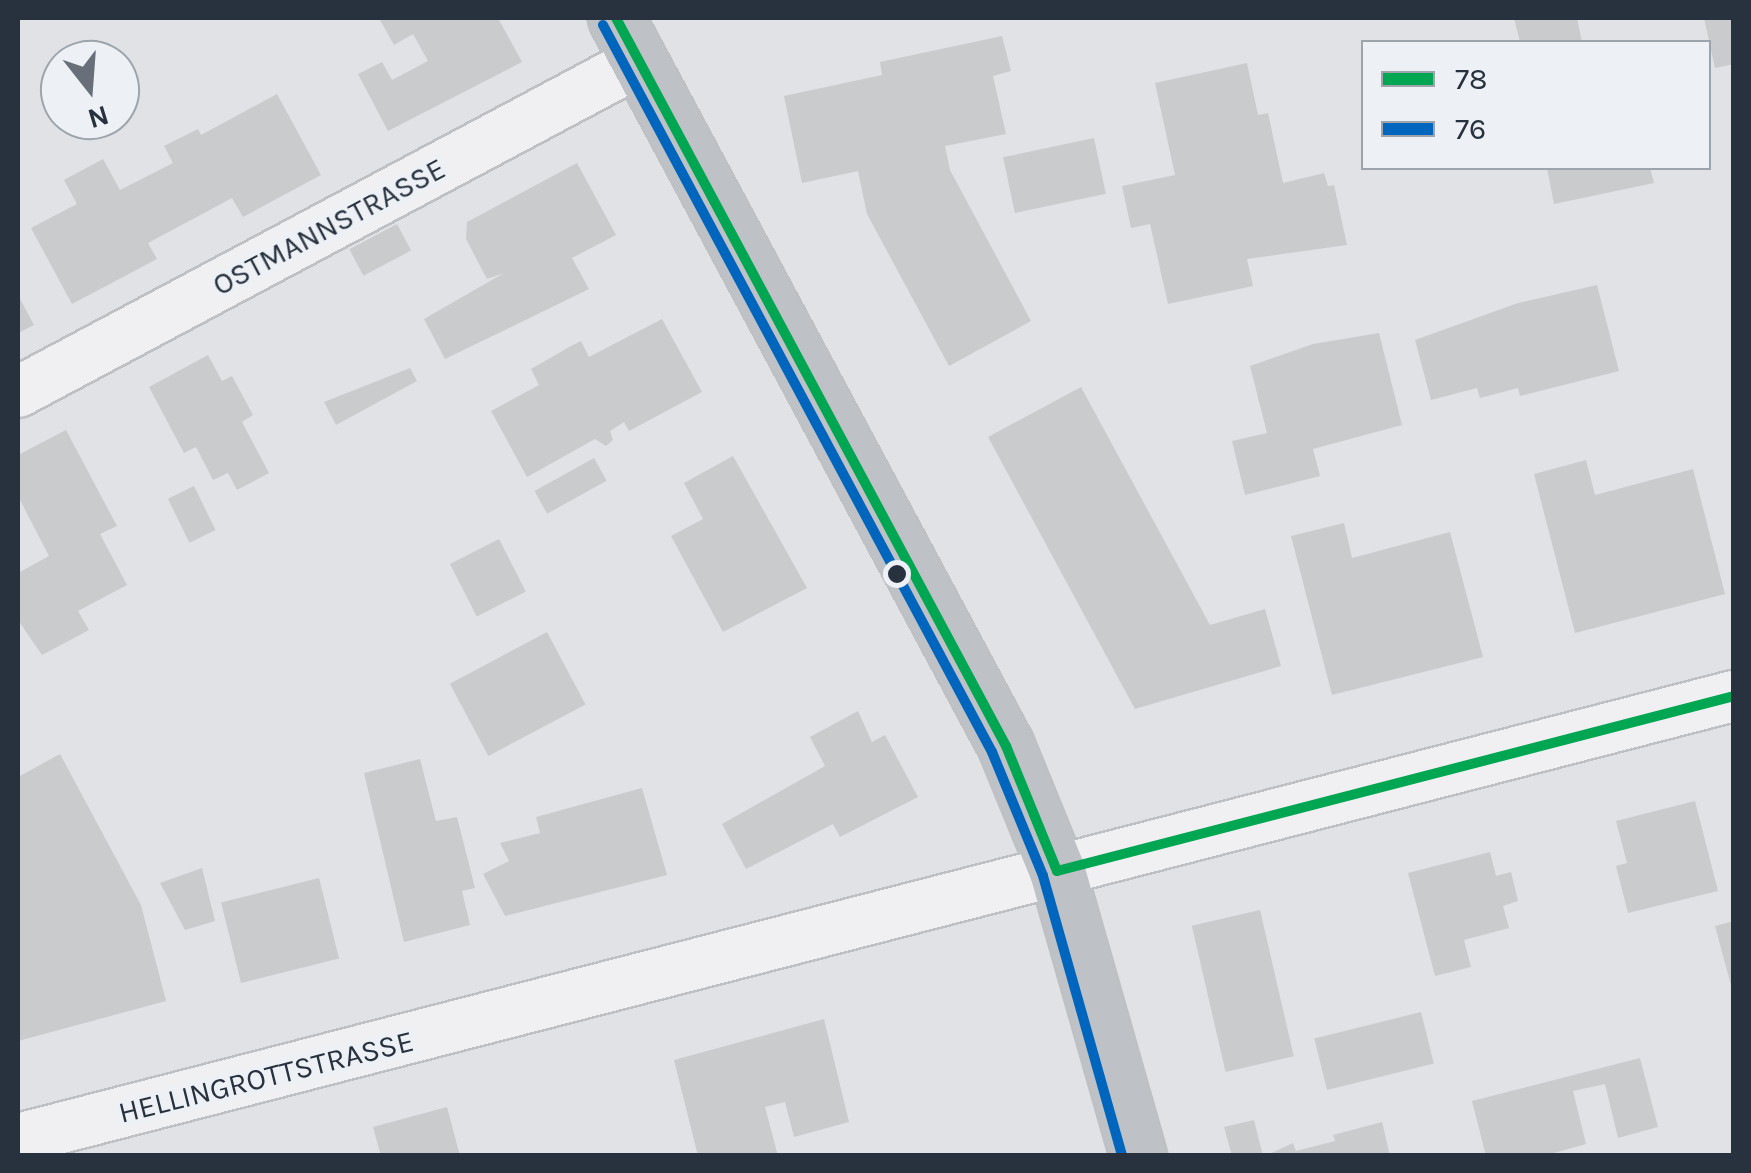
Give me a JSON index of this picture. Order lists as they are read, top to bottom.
{
  "streets": {
    "street": ["OSTMANNSTRASSE", "HELLINGROTTSTRASSE"]
  },
  "lines": ["transit line 78", "transit line 76"],
  "legend": ["78", "76"],
  "north": "bottom"
}
